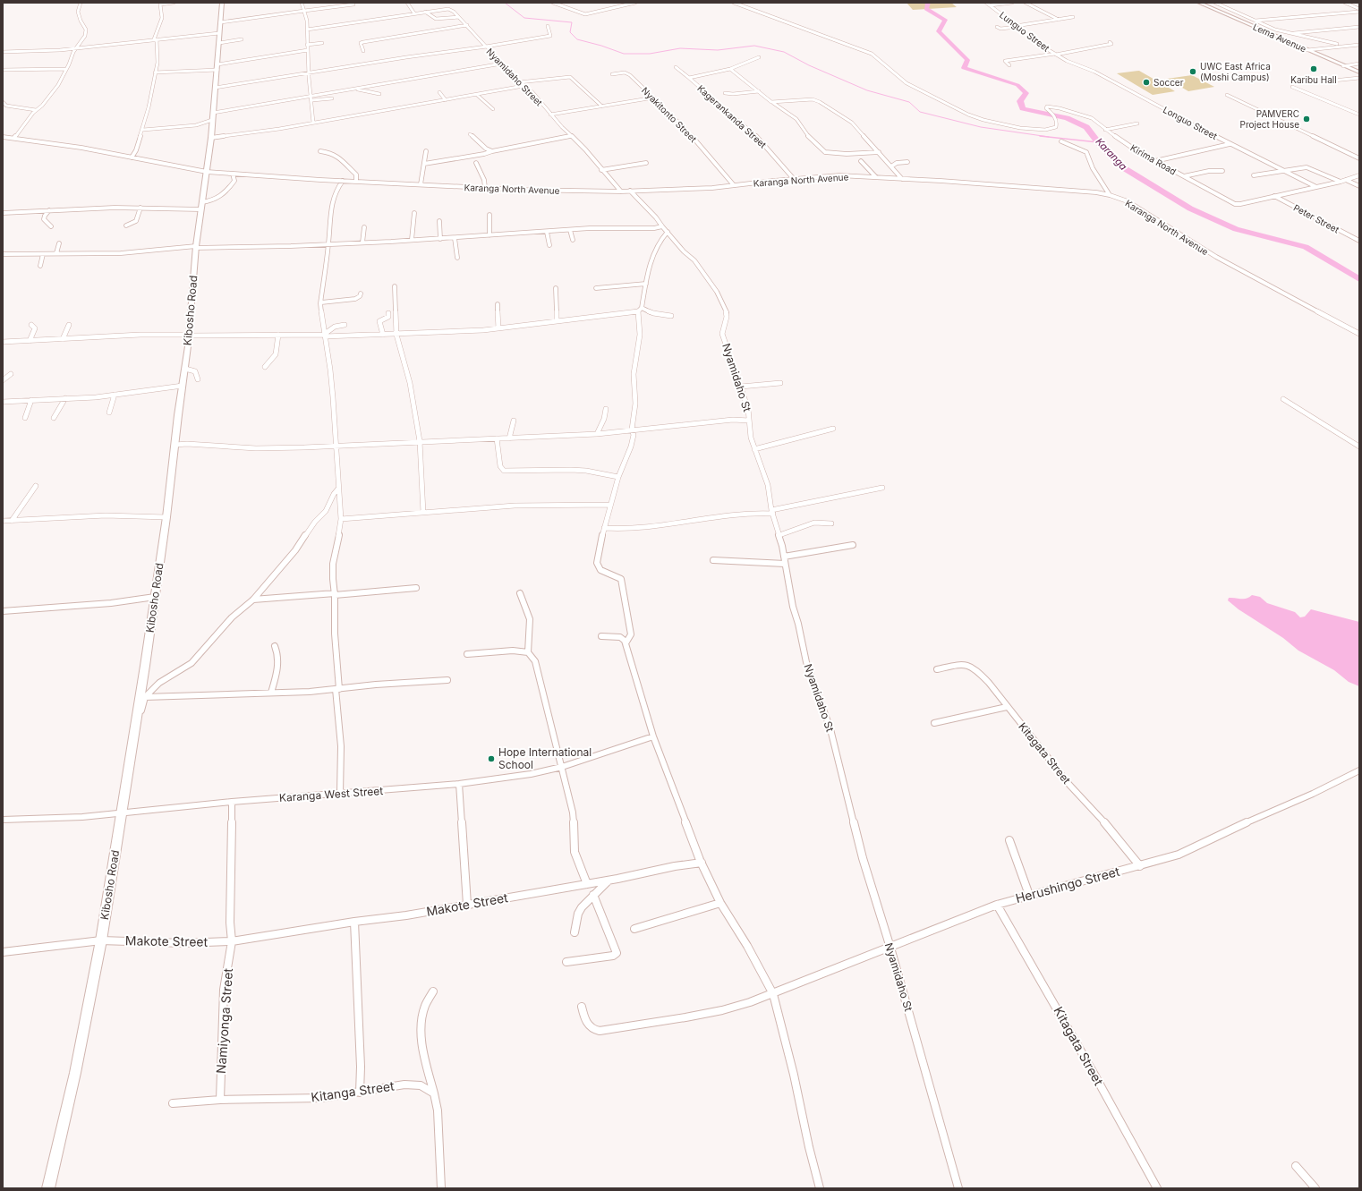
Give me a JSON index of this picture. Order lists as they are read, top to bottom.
{
  "streets": {
    "street": [
      "Lunguo Street",
      "Lema Avenue",
      "Nyamidaho Street",
      "Nyakitonto Street",
      "Kagerankanda Street",
      "Longuo Street",
      "Kirima Road",
      "Karanga North Avenue",
      "Peter Street",
      "Kibosho Road",
      "Nyamidaho St",
      "Kitagata Street",
      "Karanga West Street",
      "Herushingo Street",
      "Makote Street",
      "Namiyonga Street",
      "Kitanga Street"
    ]
  },
  "crossings": [
    ["Lunguo Street", "Longuo Street"],
    ["Nyamidaho Street", "Karanga North Avenue"],
    ["Nyamidaho Street", "Kibosho Road"],
    ["Nyakitonto Street", "Karanga North Avenue"],
    ["Kagerankanda Street", "Karanga North Avenue"],
    ["Longuo Street", "Kirima Road"],
    ["Kirima Road", "Peter Street"],
    ["Karanga North Avenue", "Kibosho Road"],
    ["Karanga North Avenue", "Nyamidaho St"],
    ["Kibosho Road", "Karanga West Street"],
    ["Kibosho Road", "Makote Street"],
    ["Nyamidaho St", "Herushingo Street"],
    ["Kitagata Street", "Herushingo Street"],
    ["Makote Street", "Namiyonga Street"],
    ["Namiyonga Street", "Kitanga Street"]
  ],
  "water": ["Karanga"],
  "places": [
    "Karibu Hall",
    "UWC East Africa (Moshi Campus)",
    "Soccer",
    "PAMVERC Project House",
    "Hope International School"
  ]
}
